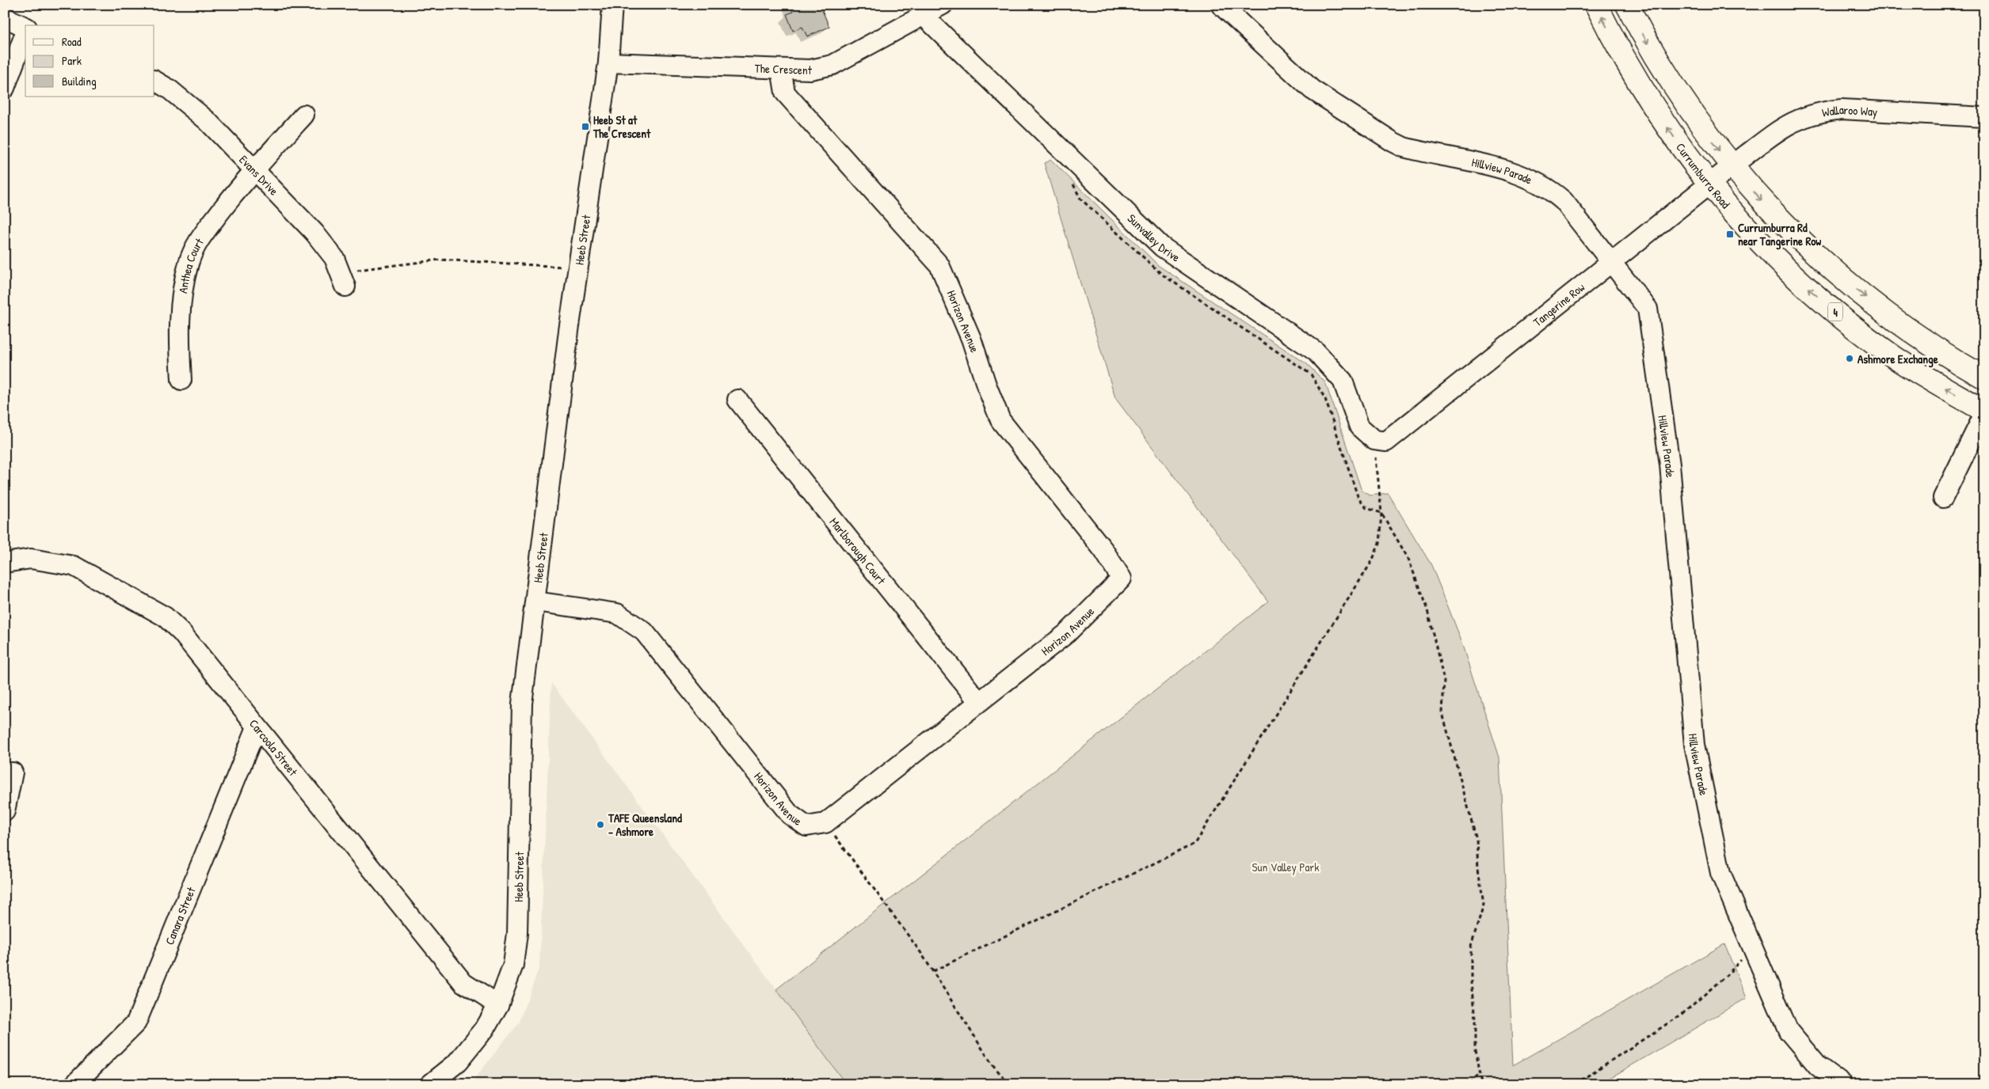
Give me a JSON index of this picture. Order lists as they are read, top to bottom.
{
  "streets": {
    "main road": ["Currumburra Road", "4"],
    "street": [
      "The Crescent",
      "Wallaroo Way",
      "Hillview Parade",
      "Evans Drive",
      "Sunvalley Drive",
      "Heeb Street",
      "Anthea Court",
      "Tangerine Row",
      "Horizon Avenue",
      "Marlborough Court",
      "Carcoola Street",
      "Canara Street"
    ]
  },
  "crossings": [
    ["The Crescent", "Sunvalley Drive"],
    ["The Crescent", "Heeb Street"],
    ["The Crescent", "Horizon Avenue"],
    ["Wallaroo Way", "Tangerine Row"],
    ["Hillview Parade", "Tangerine Row"],
    ["Evans Drive", "Anthea Court"],
    ["Currumburra Road", "Tangerine Row"],
    ["Sunvalley Drive", "Tangerine Row"],
    ["Heeb Street", "Horizon Avenue"],
    ["Heeb Street", "Carcoola Street"],
    ["Horizon Avenue", "Marlborough Court"],
    ["Carcoola Street", "Canara Street"]
  ],
  "parks": ["Sun Valley Park"],
  "places": {
    "transit": ["Heeb St at The Crescent", "Currumburra Rd near Tangerine Row"],
    "other": ["Ashmore Exchange", "TAFE Queensland - Ashmore"]
  },
  "legend": ["Road", "Park", "Building"]
}
